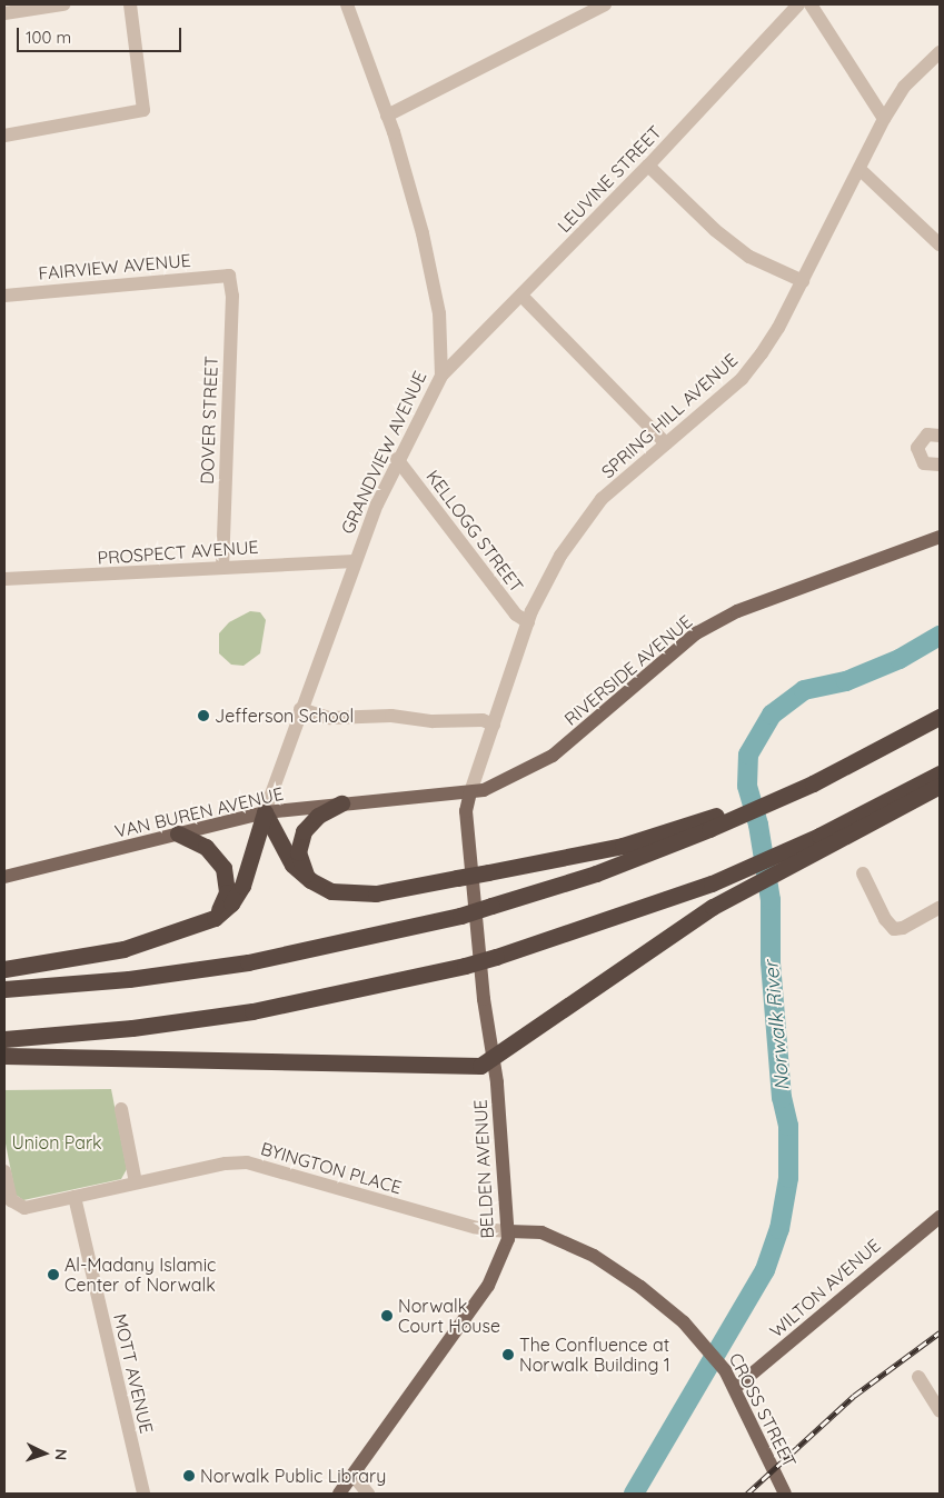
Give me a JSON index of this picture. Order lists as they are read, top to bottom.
{
  "streets": {
    "main road": [
      "RIVERSIDE AVENUE",
      "VAN BUREN AVENUE",
      "BELDEN AVENUE",
      "WILTON AVENUE",
      "CROSS STREET"
    ],
    "street": [
      "LEUVINE STREET",
      "FAIRVIEW AVENUE",
      "SPRING HILL AVENUE",
      "DOVER STREET",
      "GRANDVIEW AVENUE",
      "KELLOGG STREET",
      "PROSPECT AVENUE",
      "BYINGTON PLACE",
      "MOTT AVENUE"
    ]
  },
  "crossings": [
    ["LEUVINE STREET", "GRANDVIEW AVENUE"],
    ["FAIRVIEW AVENUE", "DOVER STREET"],
    ["SPRING HILL AVENUE", "KELLOGG STREET"],
    ["SPRING HILL AVENUE", "RIVERSIDE AVENUE"],
    ["SPRING HILL AVENUE", "VAN BUREN AVENUE"],
    ["SPRING HILL AVENUE", "BELDEN AVENUE"],
    ["DOVER STREET", "PROSPECT AVENUE"],
    ["GRANDVIEW AVENUE", "KELLOGG STREET"],
    ["GRANDVIEW AVENUE", "PROSPECT AVENUE"],
    ["GRANDVIEW AVENUE", "VAN BUREN AVENUE"],
    ["RIVERSIDE AVENUE", "VAN BUREN AVENUE"],
    ["RIVERSIDE AVENUE", "BELDEN AVENUE"],
    ["VAN BUREN AVENUE", "BELDEN AVENUE"],
    ["BYINGTON PLACE", "BELDEN AVENUE"],
    ["BYINGTON PLACE", "MOTT AVENUE"],
    ["BYINGTON PLACE", "CROSS STREET"],
    ["BELDEN AVENUE", "CROSS STREET"],
    ["WILTON AVENUE", "CROSS STREET"]
  ],
  "water": ["Norwalk River"],
  "parks": ["Union Park"],
  "places": [
    "Jefferson School",
    "Al-Madany Islamic Center of Norwalk",
    "Norwalk Court House",
    "The Confluence at Norwalk Building 1",
    "Norwalk Public Library"
  ],
  "scale_bar": "100 m",
  "north": "right"
}
